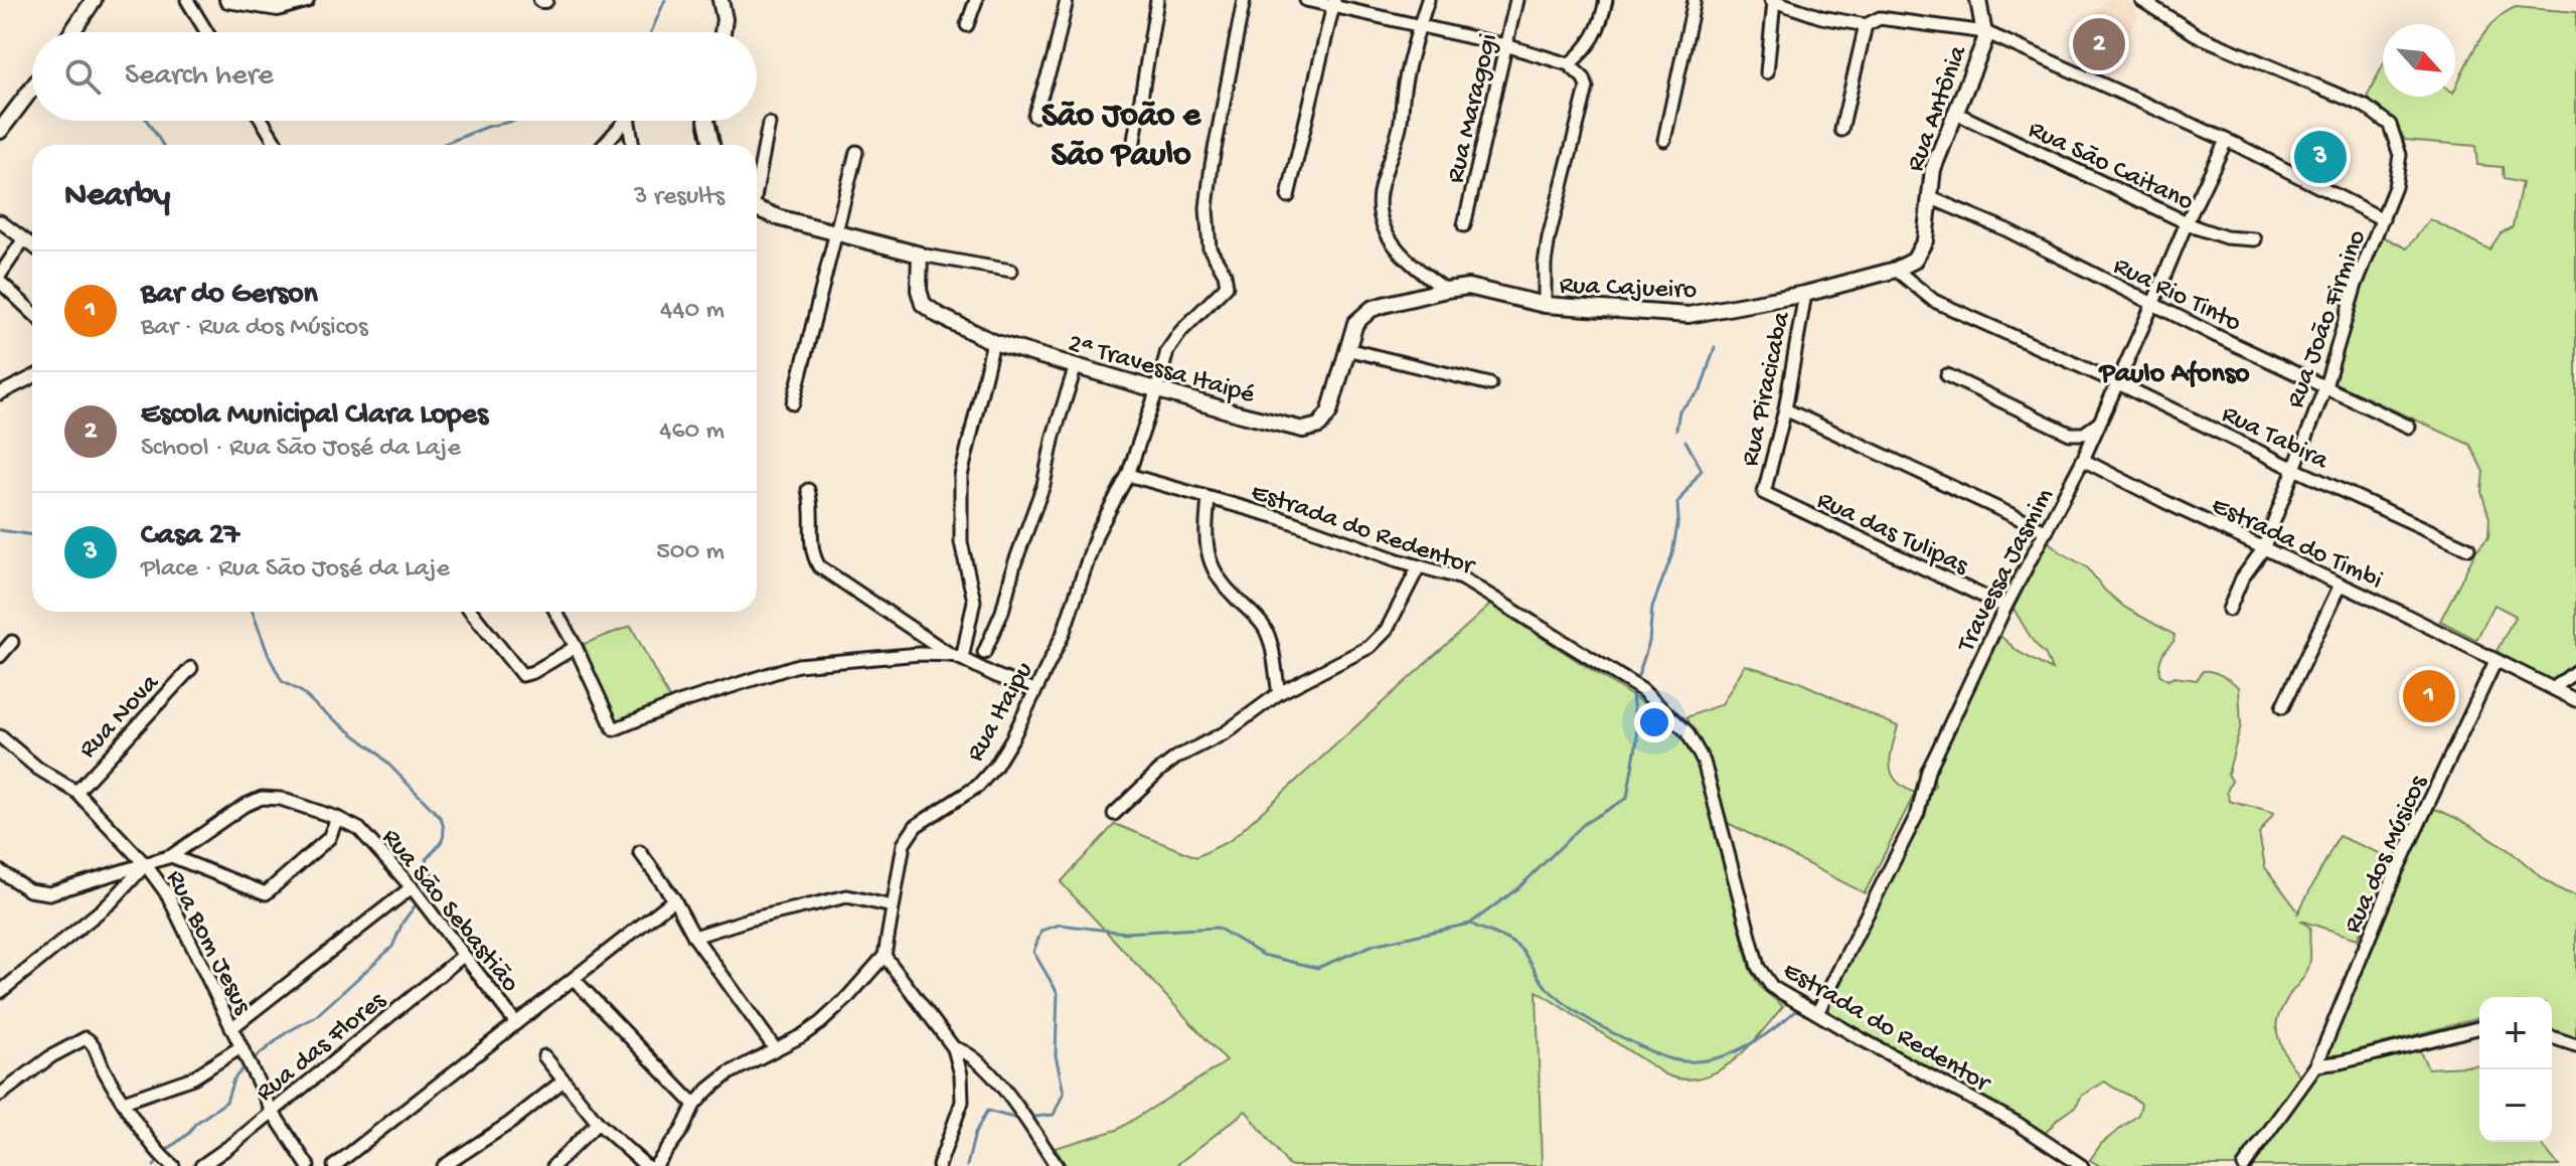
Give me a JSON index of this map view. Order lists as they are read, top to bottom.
{
  "streets": {
    "street": [
      "Rua Maragogi",
      "Rua Antônia",
      "Rua São Caitano",
      "Rua Cajueiro",
      "Rua Rio Tinto",
      "Rua João Firmino",
      "2ª Travessa Itaipé",
      "Rua Piracicaba",
      "Rua Tabira",
      "Estrada do Redentor",
      "Rua das Tulipas",
      "Estrada do Timbi",
      "Travessa Jasmim",
      "Rua Itaipu",
      "Rua Nova",
      "Rua dos Músicos",
      "Rua São Sebastião",
      "Rua Bom Jesus",
      "Rua das Flores"
    ]
  },
  "crossings": [
    ["Rua Antônia", "Rua São Caitano"],
    ["Rua Antônia", "Rua Rio Tinto"],
    ["Rua Antônia", "Rua Tabira"],
    ["Rua São Caitano", "Travessa Jasmim"],
    ["Rua Cajueiro", "2ª Travessa Itaipé"],
    ["Rua Cajueiro", "Rua Piracicaba"],
    ["Rua Rio Tinto", "Rua João Firmino"],
    ["Rua Rio Tinto", "Travessa Jasmim"],
    ["Rua João Firmino", "Rua Tabira"],
    ["Rua João Firmino", "Estrada do Timbi"],
    ["2ª Travessa Itaipé", "Rua Itaipu"],
    ["Rua Piracicaba", "Rua das Tulipas"],
    ["Rua Tabira", "Travessa Jasmim"],
    ["Estrada do Redentor", "Travessa Jasmim"],
    ["Estrada do Redentor", "Rua Itaipu"],
    ["Rua das Tulipas", "Travessa Jasmim"],
    ["Estrada do Timbi", "Travessa Jasmim"],
    ["Estrada do Timbi", "Rua dos Músicos"],
    ["Rua Nova", "Rua Bom Jesus"],
    ["Rua São Sebastião", "Rua Bom Jesus"],
    ["Rua São Sebastião", "Rua das Flores"],
    ["Rua Bom Jesus", "Rua das Flores"]
  ],
  "districts": ["São João e São Paulo", "Paulo Afonso"],
  "north": "bottom right",
  "page": {
    "pins": ["2", "3", "1"],
    "search": "Search here",
    "heading": ["Nearby", "3 results"],
    "list": [
      {
        "mark": "1",
        "name": "Bar do Gerson",
        "note": "Bar · Rua dos Músicos",
        "value": "440 m"
      },
      {
        "mark": "2",
        "name": "Escola Municipal Clara Lopes",
        "note": "School · Rua São José da Laje",
        "value": "460 m"
      },
      {
        "mark": "3",
        "name": "Casa 27",
        "note": "Place · Rua São José da Laje",
        "value": "500 m"
      }
    ],
    "map_buttons": ["+", "−"]
  }
}
